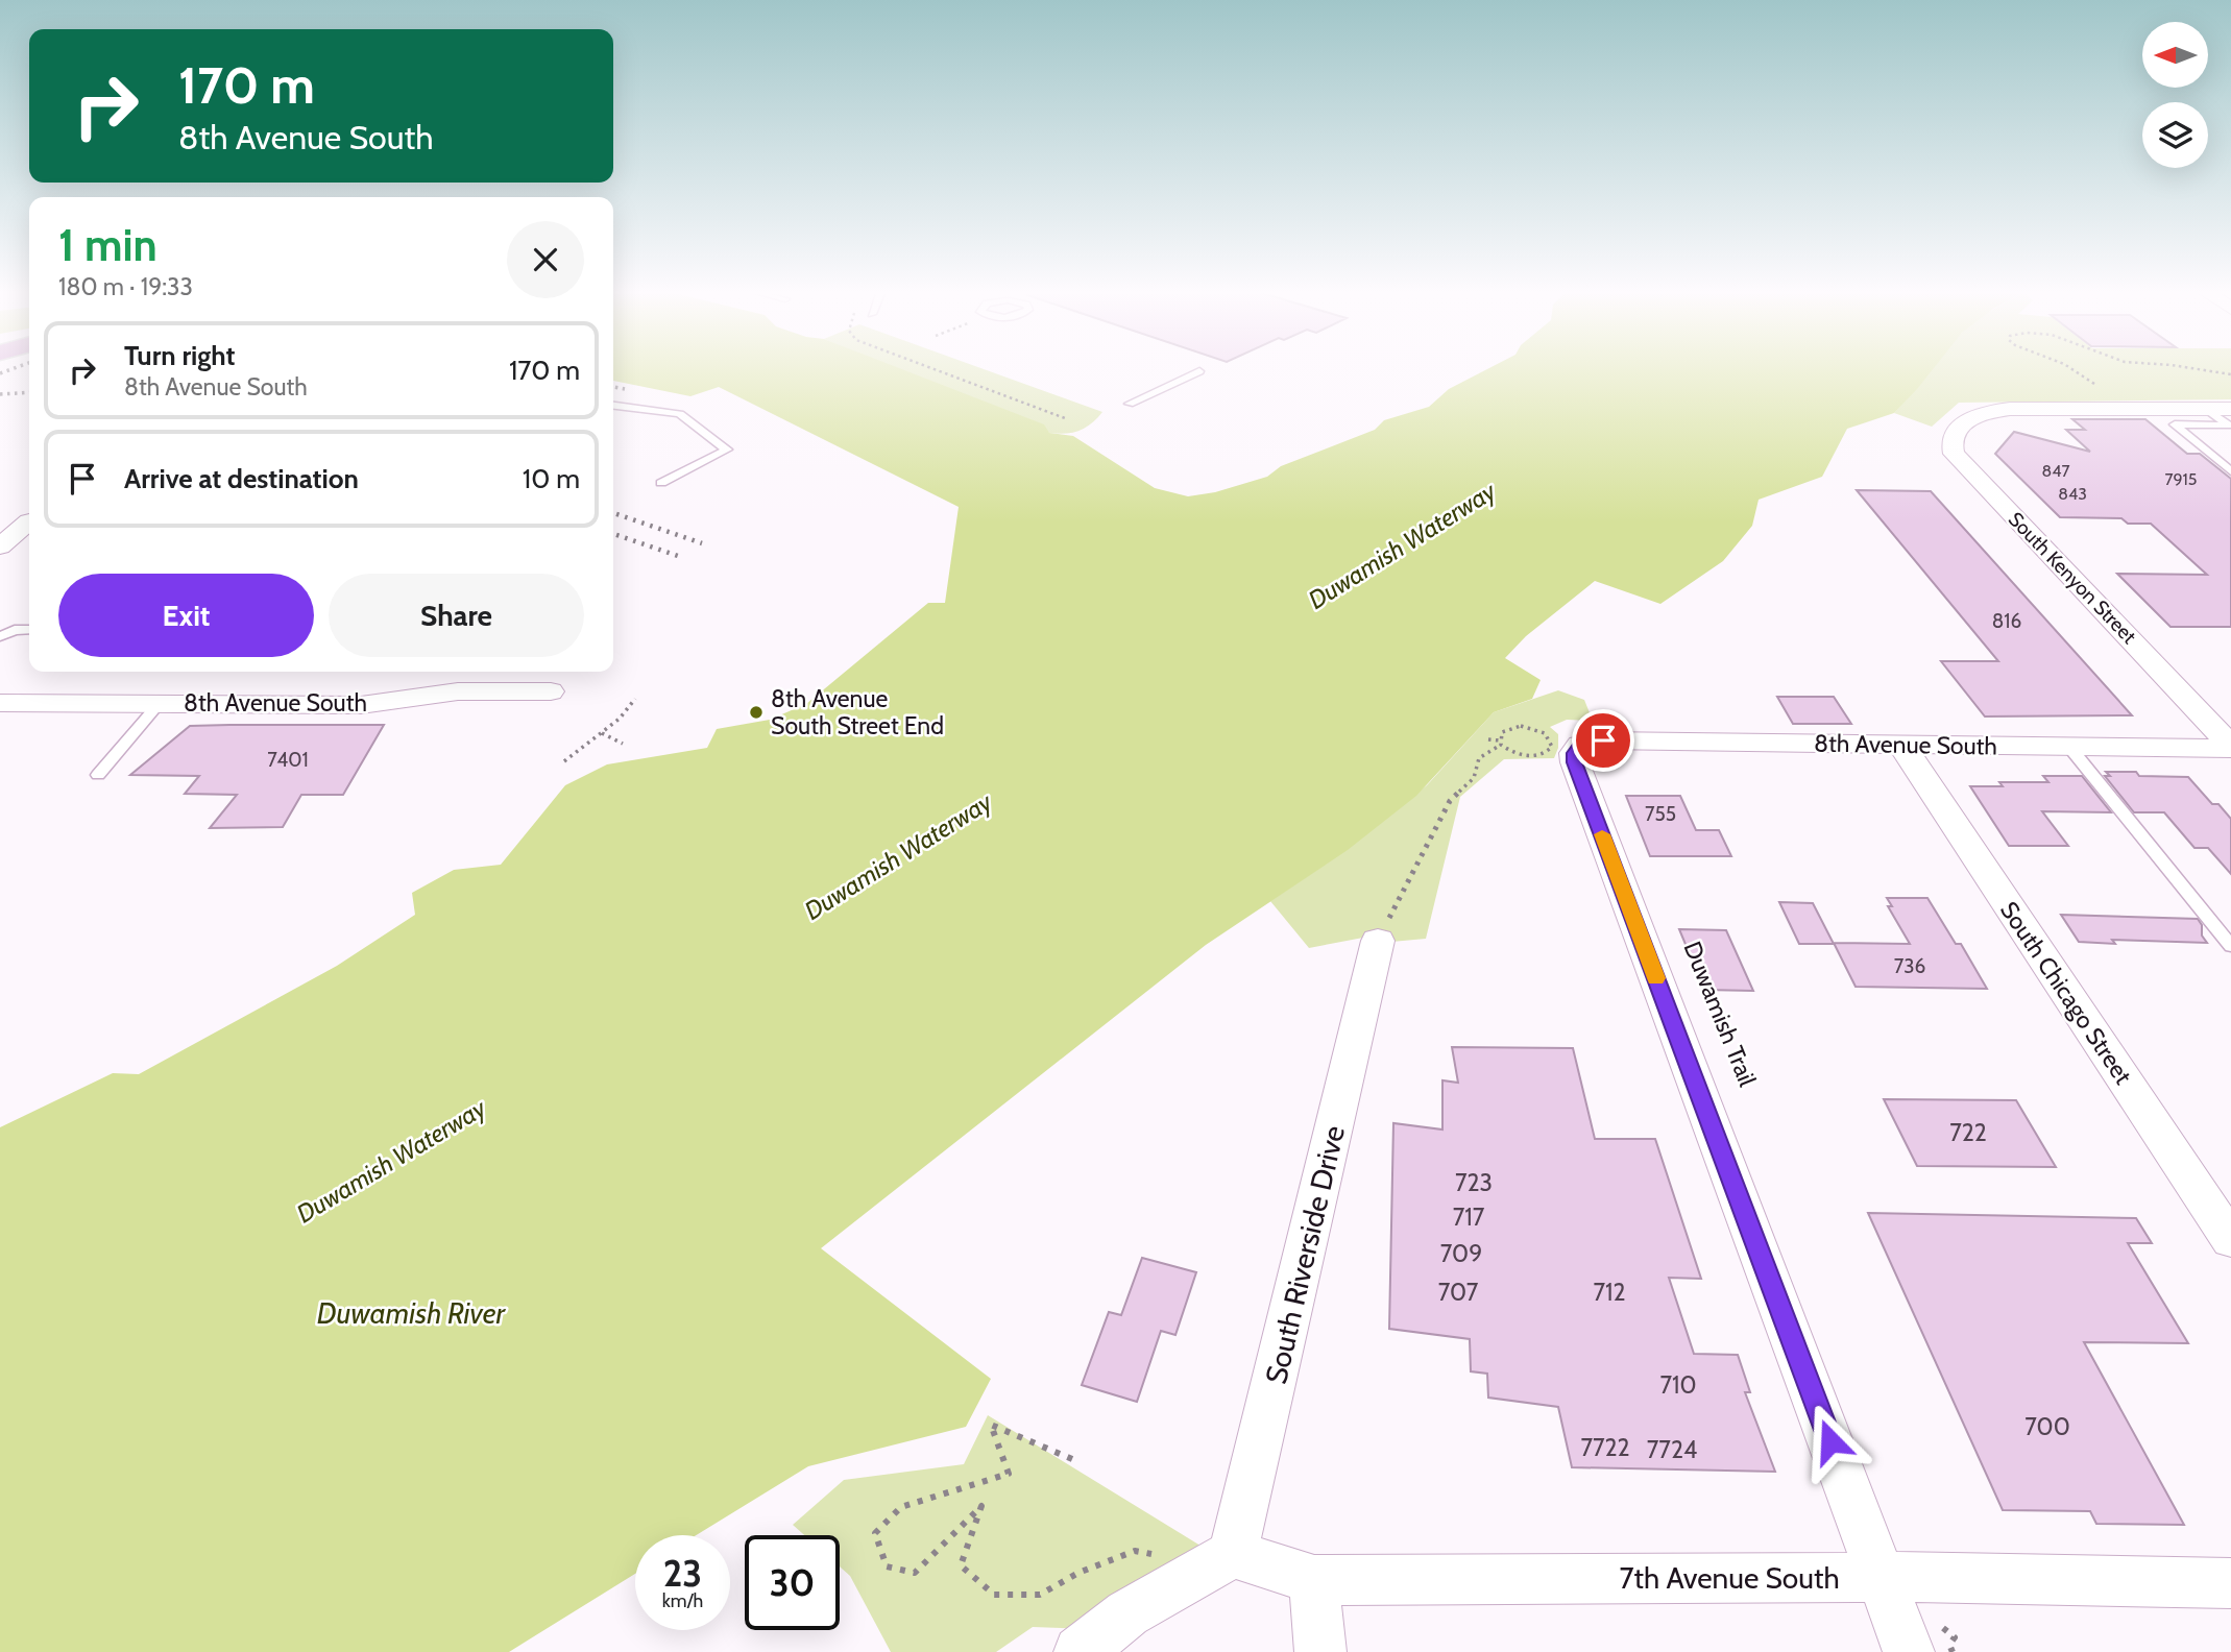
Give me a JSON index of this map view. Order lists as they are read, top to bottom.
{
  "streets": {
    "street": [
      "South Kenyon Street",
      "8th Avenue South",
      "South Chicago Street",
      "South Riverside Drive",
      "7th Avenue South"
    ]
  },
  "crossings": [
    ["South Kenyon Street", "8th Avenue South"],
    ["8th Avenue South", "South Chicago Street"],
    ["8th Avenue South", "7th Avenue South"],
    ["South Riverside Drive", "7th Avenue South"]
  ],
  "water": ["Duwamish Waterway", "Duwamish River"],
  "places": ["8th Avenue South Street End"],
  "house_numbers": [
    "847",
    "7915",
    "843",
    "816",
    "7401",
    "755",
    "736",
    "722",
    "723",
    "717",
    "709",
    "707",
    "712",
    "710",
    "700",
    "7722",
    "7724"
  ],
  "north": "left",
  "page": {
    "turn": ["170 m", "8th Avenue South"],
    "heading": ["1 min", "180 m · 19:33"],
    "list": [
      {
        "name": "Turn right",
        "note": "8th Avenue South",
        "value": "170 m"
      },
      {
        "name": "Arrive at destination",
        "value": "10 m"
      }
    ],
    "buttons": ["Exit", "Share"],
    "speed": "23 km/h",
    "limit": "30"
  }
}
